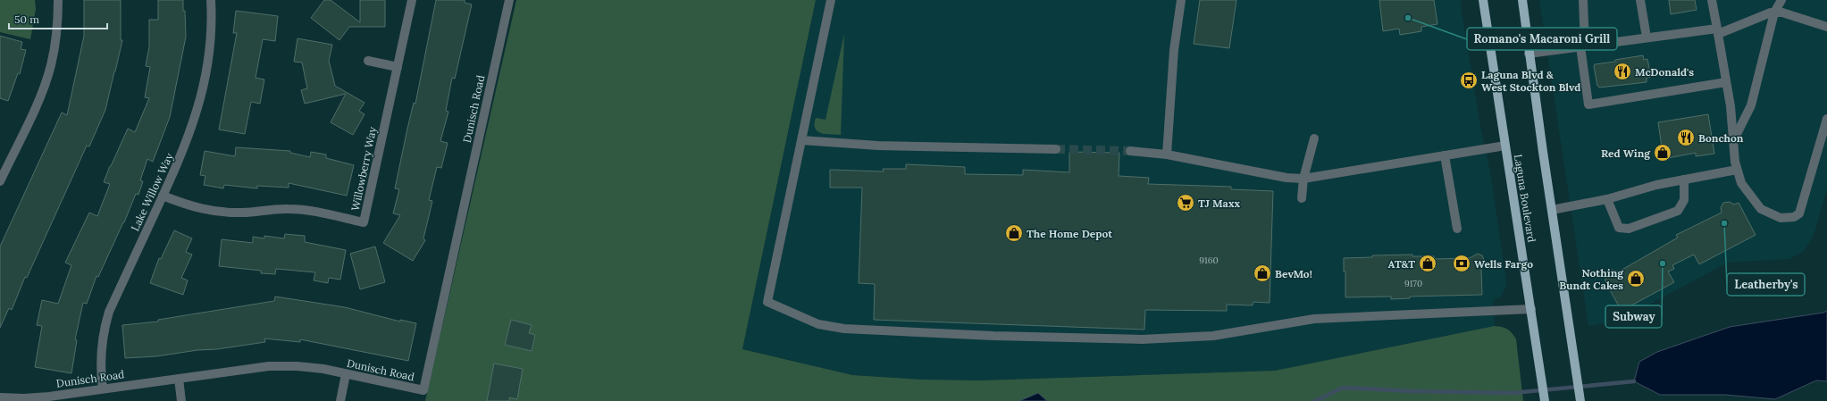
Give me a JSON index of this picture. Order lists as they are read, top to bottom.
{
  "streets": {
    "main road": ["Laguna Boulevard"],
    "street": ["Dunisch Road", "Willowberry Way", "Lake Willow Way"]
  },
  "crossings": [
    ["Dunisch Road", "Lake Willow Way"],
    ["Willowberry Way", "Lake Willow Way"]
  ],
  "places": {
    "other": ["Romano's Macaroni Grill", "Leatherby's", "Subway"],
    "restaurant": ["McDonald's", "Bonchon"],
    "bus stop": ["Laguna Blvd & West Stockton Blvd"],
    "shop": [
      "Red Wing",
      "The Home Depot",
      "AT&T",
      "BevMo!",
      "Nothing Bundt Cakes"
    ],
    "supermarket": ["TJ Maxx"],
    "bank": ["Wells Fargo"]
  },
  "house_numbers": ["9160", "9170"],
  "scale_bar": "50 m"
}
